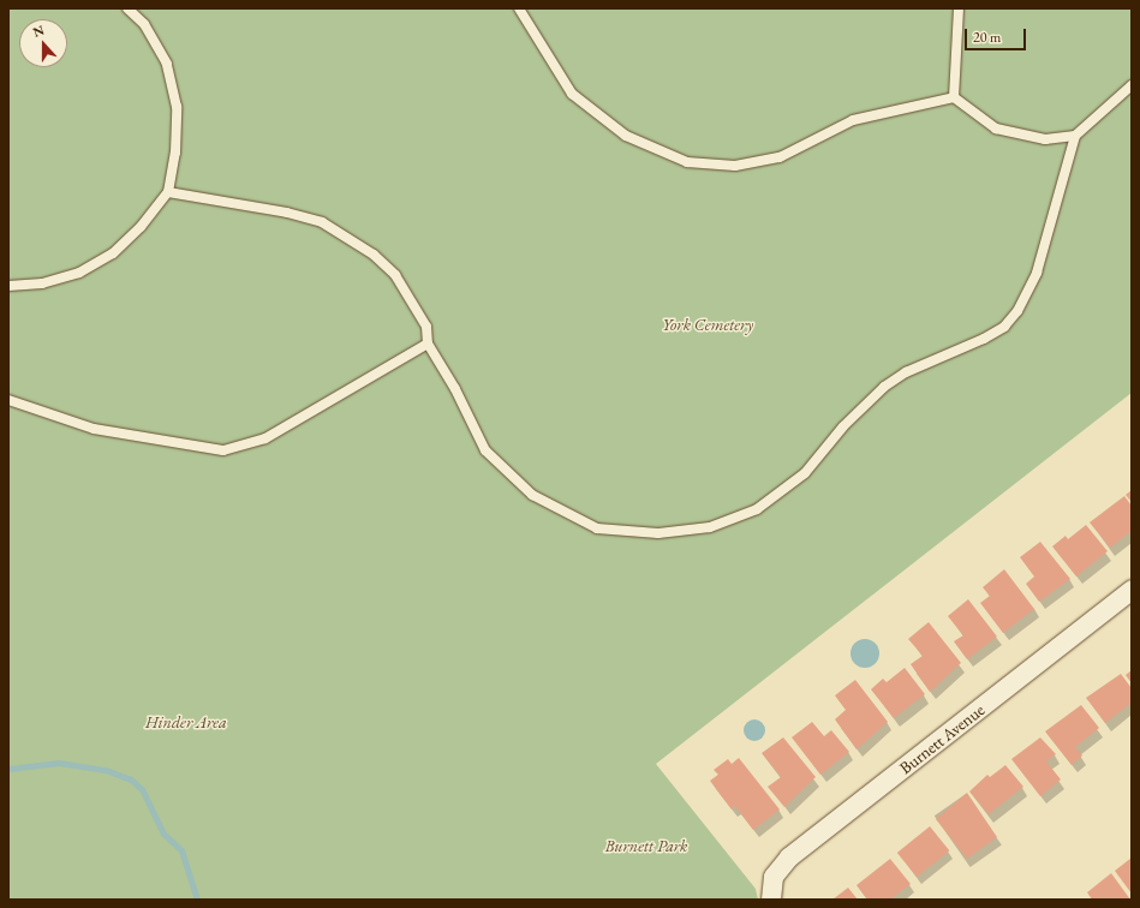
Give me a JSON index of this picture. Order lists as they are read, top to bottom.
{
  "streets": {
    "street": ["Burnett Avenue"]
  },
  "parks": ["York Cemetery", "Hinder Area", "Burnett Park"],
  "scale_bar": "20 m",
  "north": "top"
}
